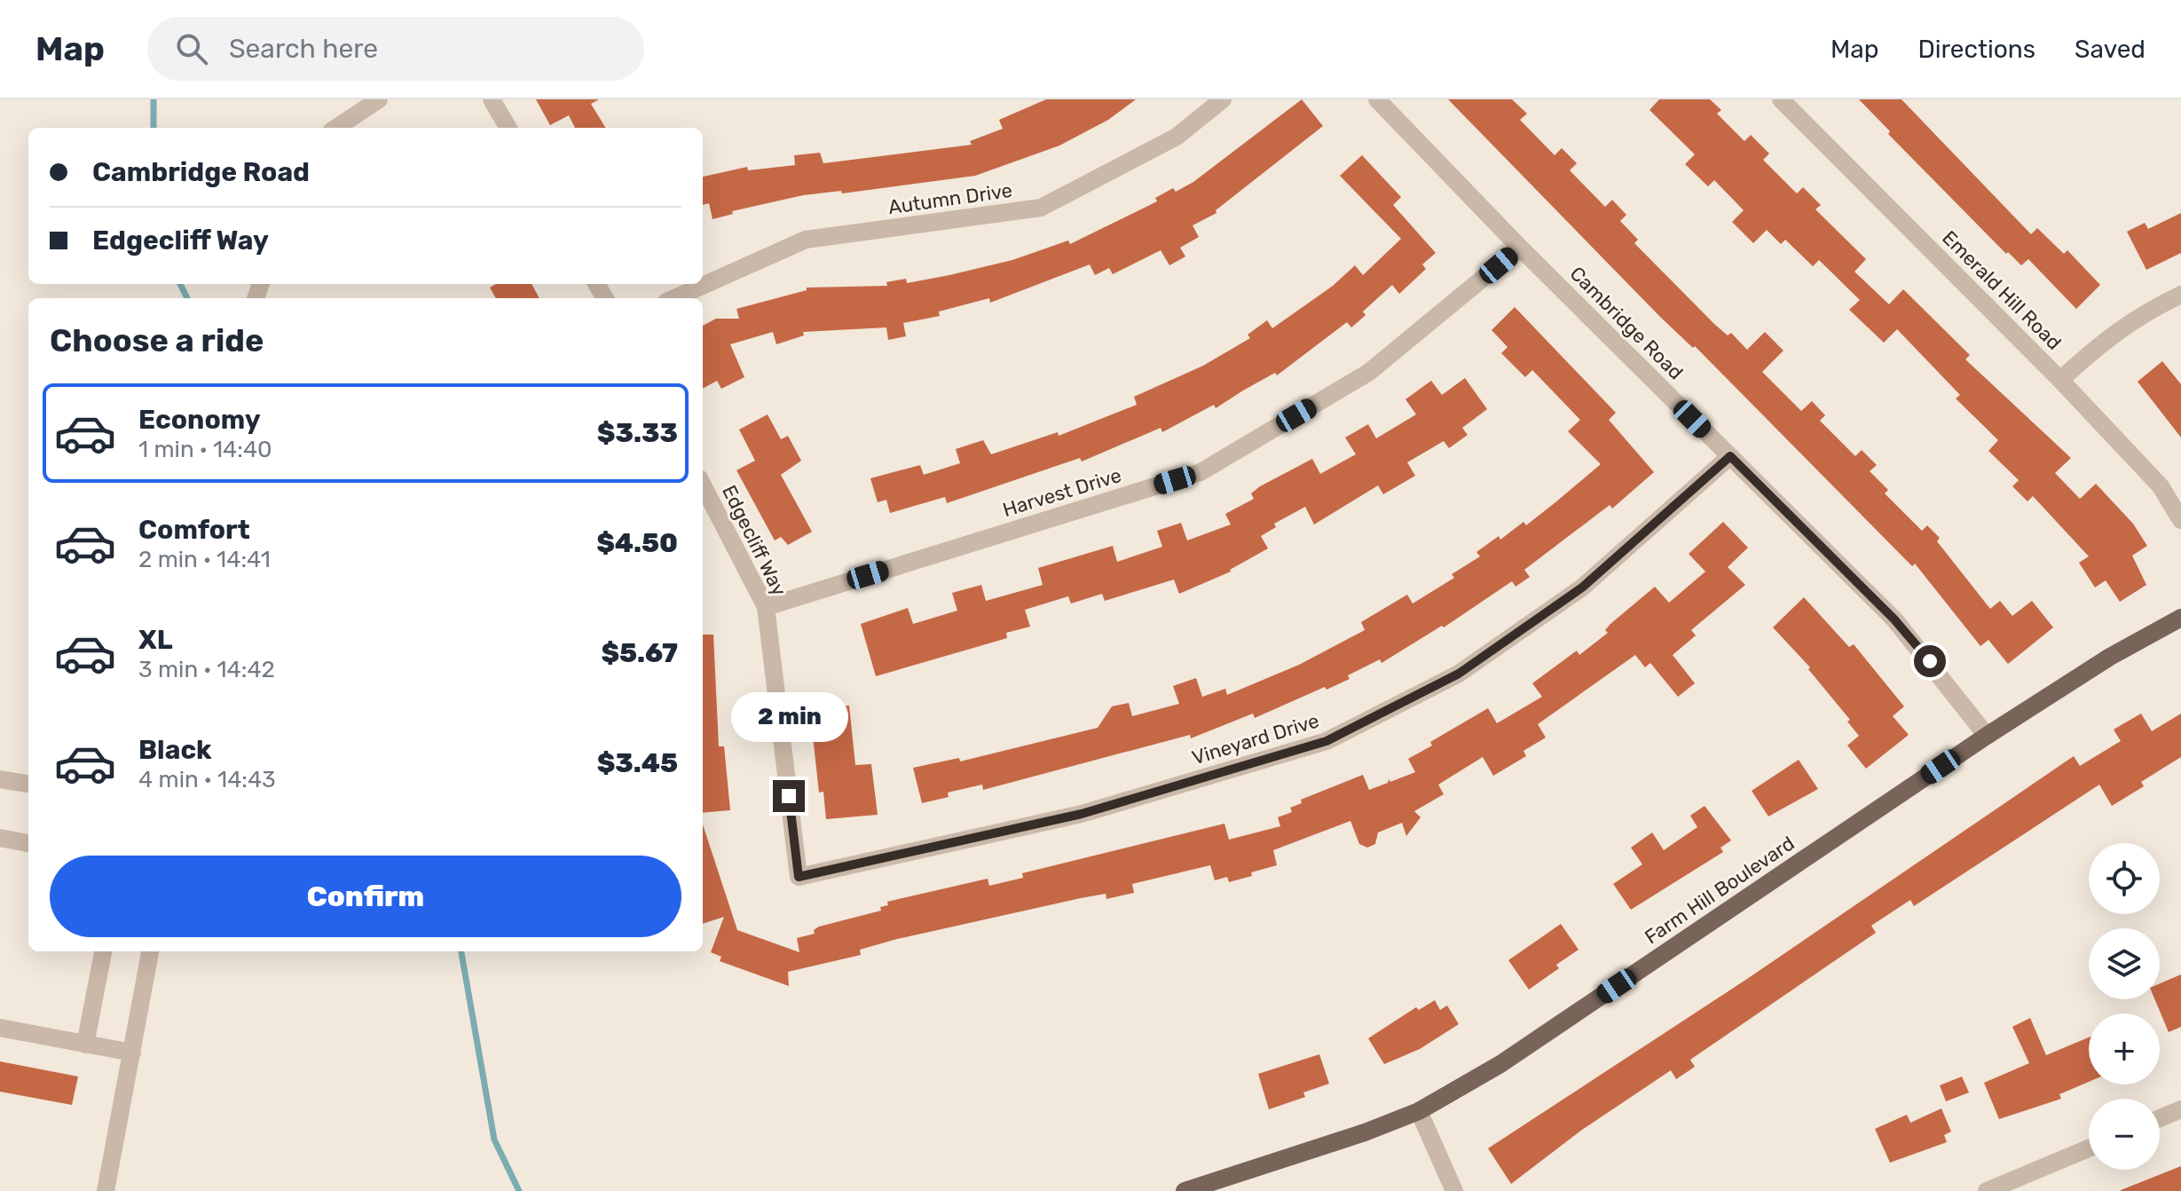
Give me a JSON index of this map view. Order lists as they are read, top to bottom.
{
  "streets": {
    "main road": ["Farm Hill Boulevard"],
    "street": [
      "Autumn Drive",
      "Emerald Hill Road",
      "Cambridge Road",
      "Harvest Drive",
      "Edgecliff Way",
      "Vineyard Drive"
    ]
  },
  "crossings": [
    ["Cambridge Road", "Harvest Drive"],
    ["Cambridge Road", "Vineyard Drive"],
    ["Cambridge Road", "Farm Hill Boulevard"],
    ["Harvest Drive", "Edgecliff Way"],
    ["Edgecliff Way", "Vineyard Drive"]
  ],
  "page": {
    "header": "Map",
    "search": "Search here",
    "nav": ["Map", "Directions", "Saved"],
    "banner": ["Cambridge Road", "Edgecliff Way"],
    "heading": "Choose a ride",
    "list": [
      {
        "name": "Economy",
        "note": "1 min · 14:40",
        "value": "$3.33"
      },
      {
        "name": "Comfort",
        "note": "2 min · 14:41",
        "value": "$4.50"
      },
      {
        "name": "XL",
        "note": "3 min · 14:42",
        "value": "$5.67"
      },
      {
        "name": "Black",
        "note": "4 min · 14:43",
        "value": "$3.45"
      }
    ],
    "bubble": "2 min",
    "buttons": "Confirm",
    "map_buttons": ["+", "−"]
  }
}
